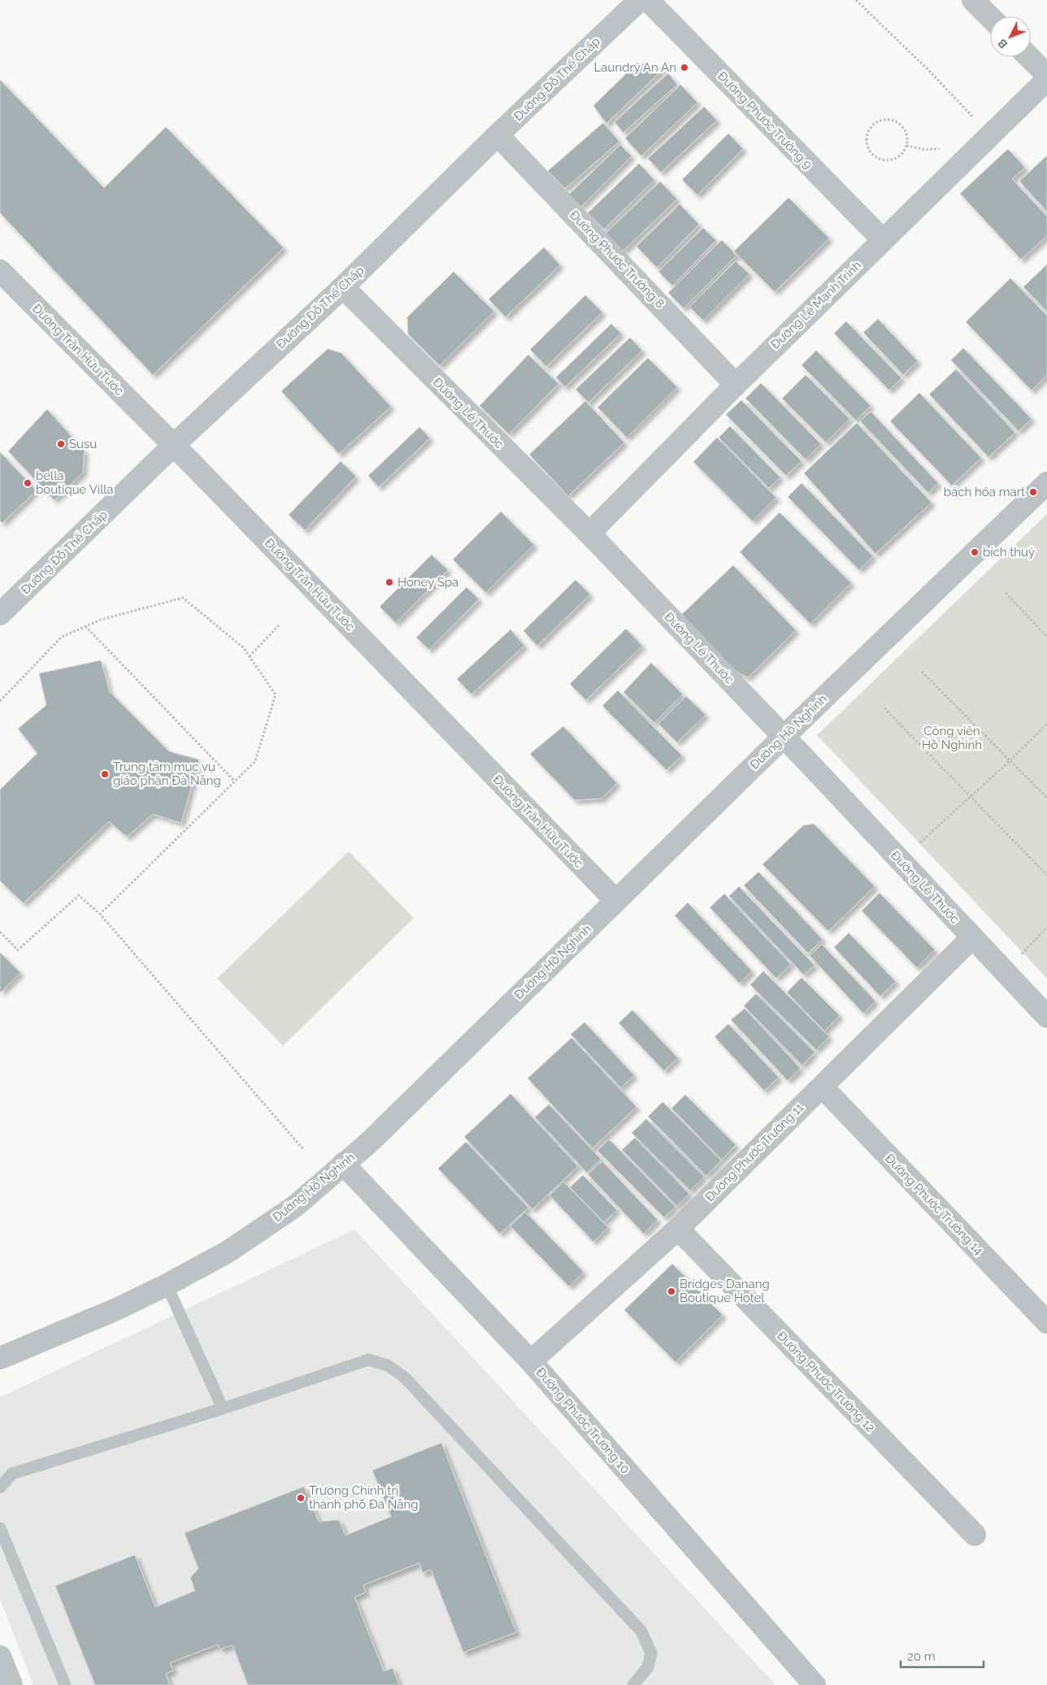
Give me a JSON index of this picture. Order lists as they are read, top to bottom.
{
  "streets": {
    "street": [
      "Đường Đỗ Thế Chấp",
      "Đường Phước Trường 9",
      "Đường Phước Trường 8",
      "Đường Lê Mạnh Trinh",
      "Đường Trần Hữu Tước",
      "Đường Lê Thước",
      "Đường Hồ Nghinh",
      "Đường Phước Trường 11",
      "Đường Phước Trường 14",
      "Đường Phước Trường 12",
      "Đường Phước Trường 10"
    ]
  },
  "crossings": [
    ["Đường Đỗ Thế Chấp", "Đường Phước Trường 8"],
    ["Đường Đỗ Thế Chấp", "Đường Trần Hữu Tước"],
    ["Đường Đỗ Thế Chấp", "Đường Lê Thước"],
    ["Đường Phước Trường 9", "Đường Lê Mạnh Trinh"],
    ["Đường Phước Trường 8", "Đường Lê Mạnh Trinh"],
    ["Đường Lê Mạnh Trinh", "Đường Lê Thước"],
    ["Đường Trần Hữu Tước", "Đường Hồ Nghinh"],
    ["Đường Lê Thước", "Đường Hồ Nghinh"],
    ["Đường Lê Thước", "Đường Phước Trường 11"],
    ["Đường Hồ Nghinh", "Đường Phước Trường 10"],
    ["Đường Phước Trường 11", "Đường Phước Trường 14"],
    ["Đường Phước Trường 11", "Đường Phước Trường 12"],
    ["Đường Phước Trường 11", "Đường Phước Trường 10"]
  ],
  "parks": ["Công viên Hồ Nghinh"],
  "places": [
    "Laundry An An",
    "Susu",
    "bella boutique Villa",
    "bách hóa mart",
    "bích thuỷ",
    "Honey Spa",
    "Trung tâm mục vụ giáo phận Đà Nẵng",
    "Bridges Danang Boutique Hotel",
    "Trường Chính trị thành phố Đà Nẵng"
  ],
  "scale_bar": "20 m",
  "north": "bottom left"
}
